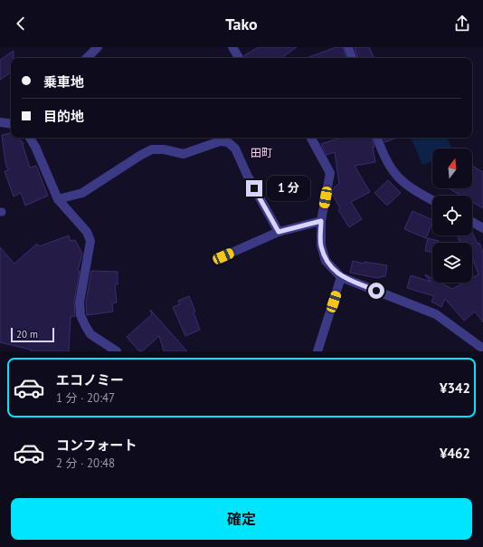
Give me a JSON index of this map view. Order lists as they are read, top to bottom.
{
  "districts": ["田町"],
  "scale_bar": "20 m",
  "north": "top",
  "page": {
    "header": "Tako",
    "banner": ["乗車地", "目的地"],
    "bubble": "1 分",
    "scale": "20 m",
    "list": [
      {
        "name": "エコノミー",
        "note": "1 分 · 20:47",
        "value": "¥342"
      },
      {
        "name": "コンフォート",
        "note": "2 分 · 20:48",
        "value": "¥462"
      }
    ],
    "buttons": "確定"
  }
}
